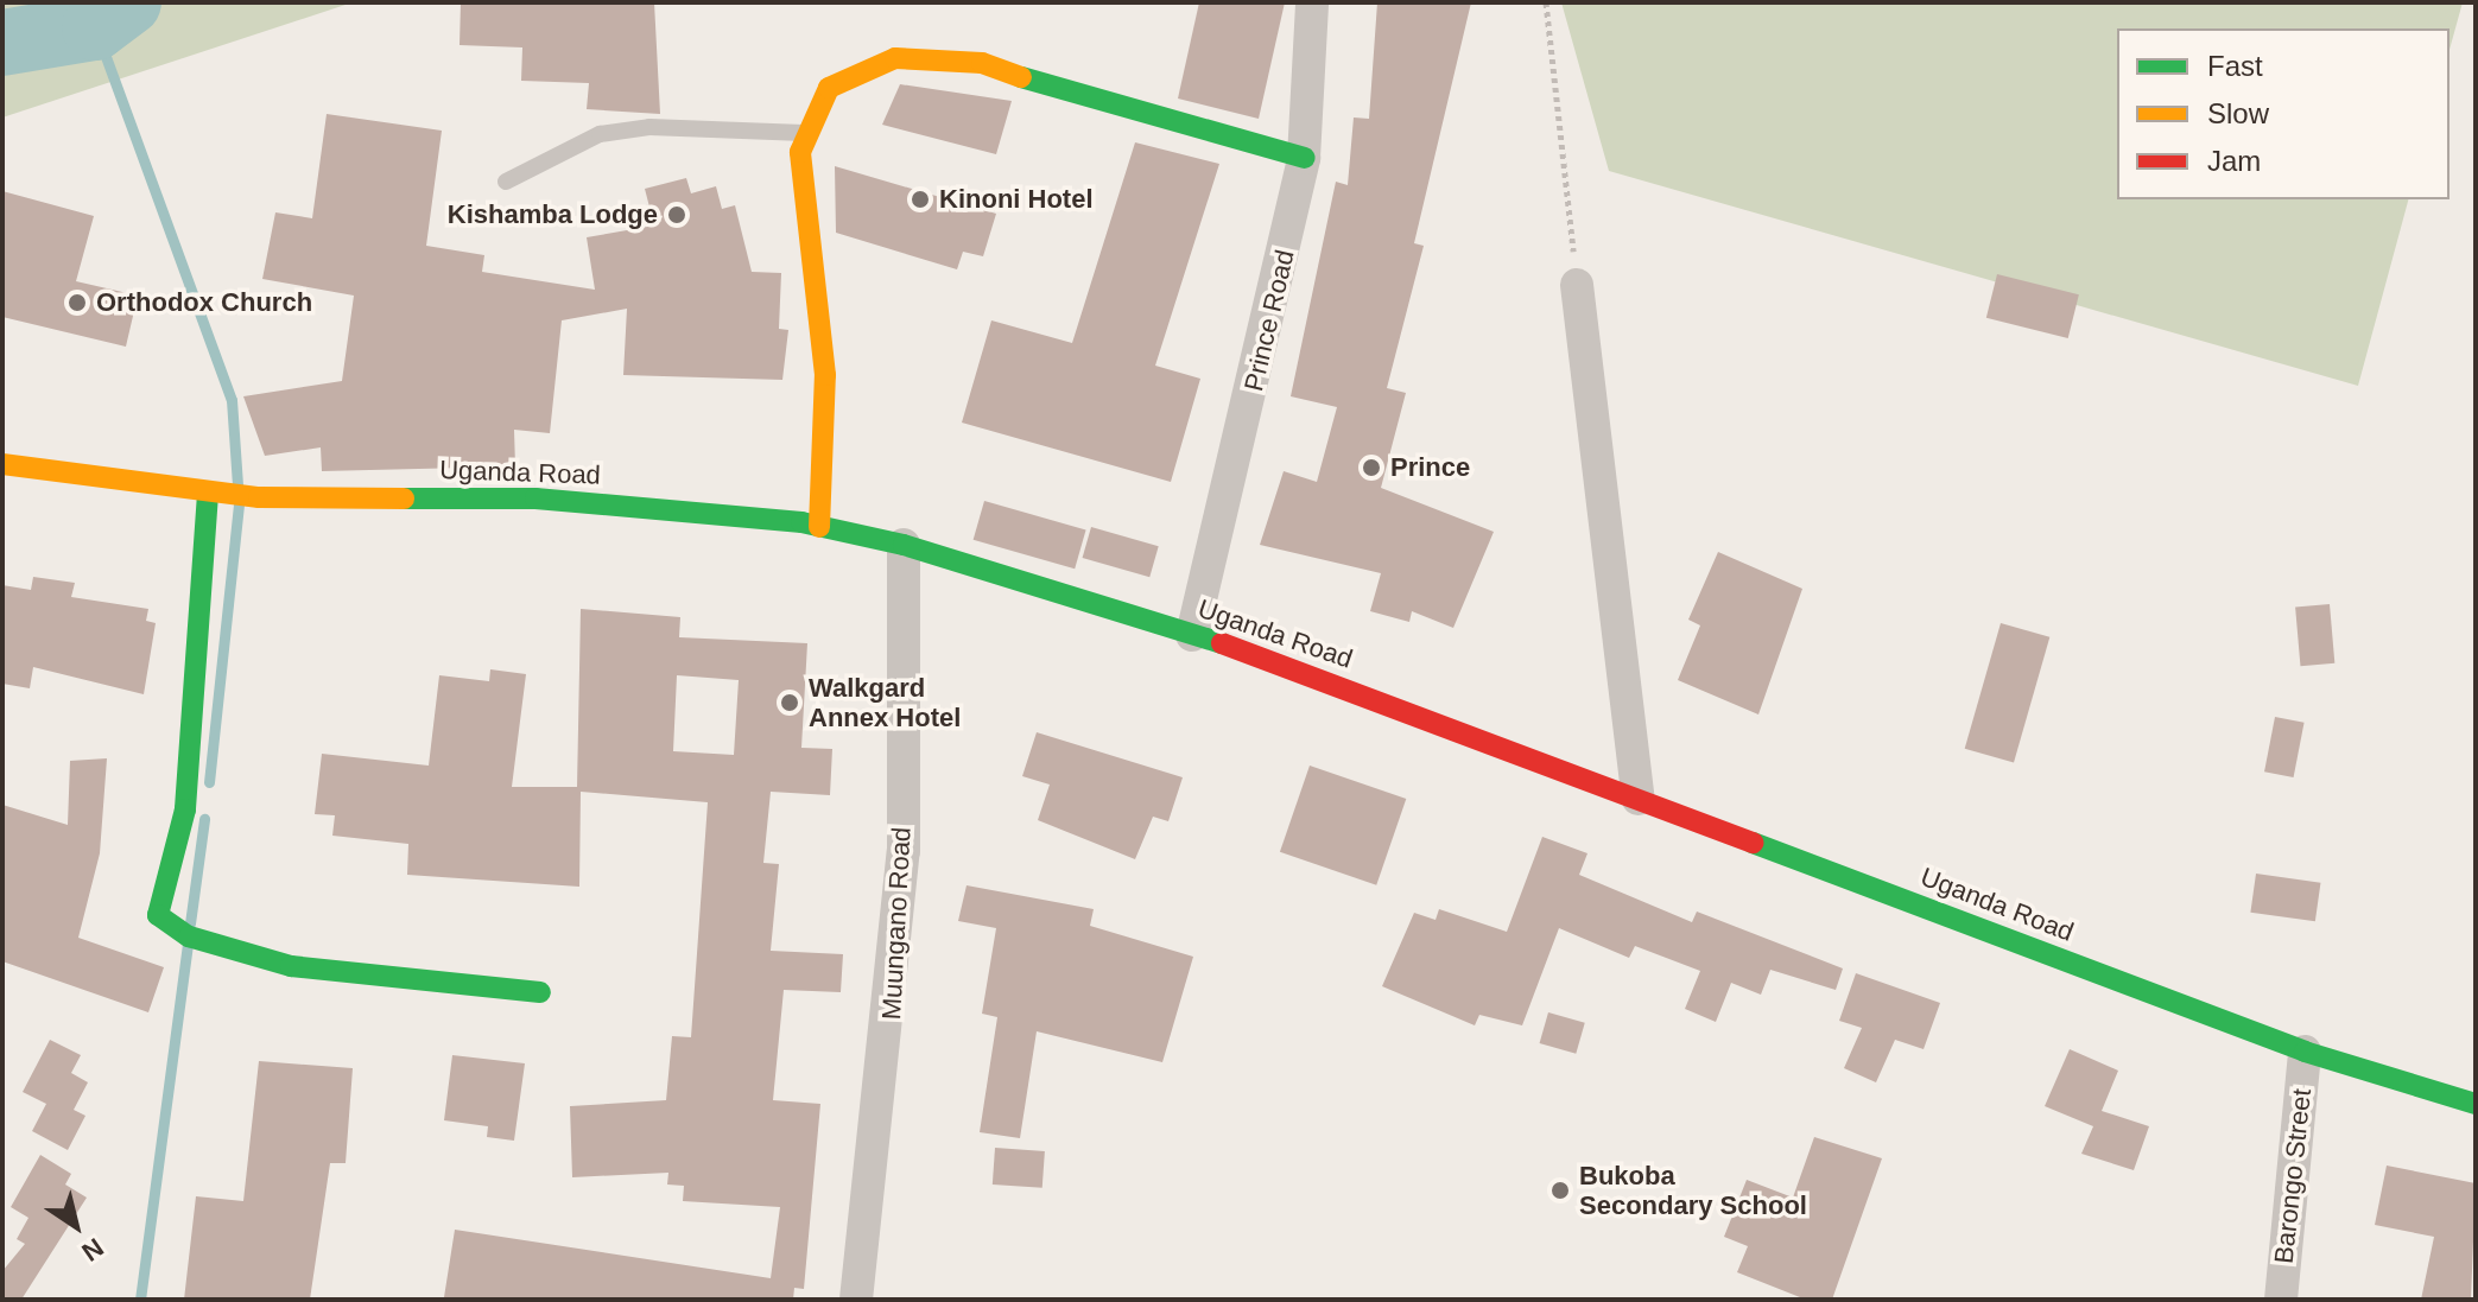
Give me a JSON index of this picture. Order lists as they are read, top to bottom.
{
  "streets": {
    "main road": ["Uganda Road"],
    "street": ["Prince Road", "Muungano Road", "Barongo Street"]
  },
  "crossings": [
    ["Prince Road", "Uganda Road"],
    ["Uganda Road", "Muungano Road"],
    ["Uganda Road", "Barongo Street"]
  ],
  "places": [
    "Kinoni Hotel",
    "Kishamba Lodge",
    "Orthodox Church",
    "Prince",
    "Walkgard Annex Hotel",
    "Bukoba Secondary School"
  ],
  "legend": ["Fast", "Slow", "Jam"],
  "north": "bottom right"
}
